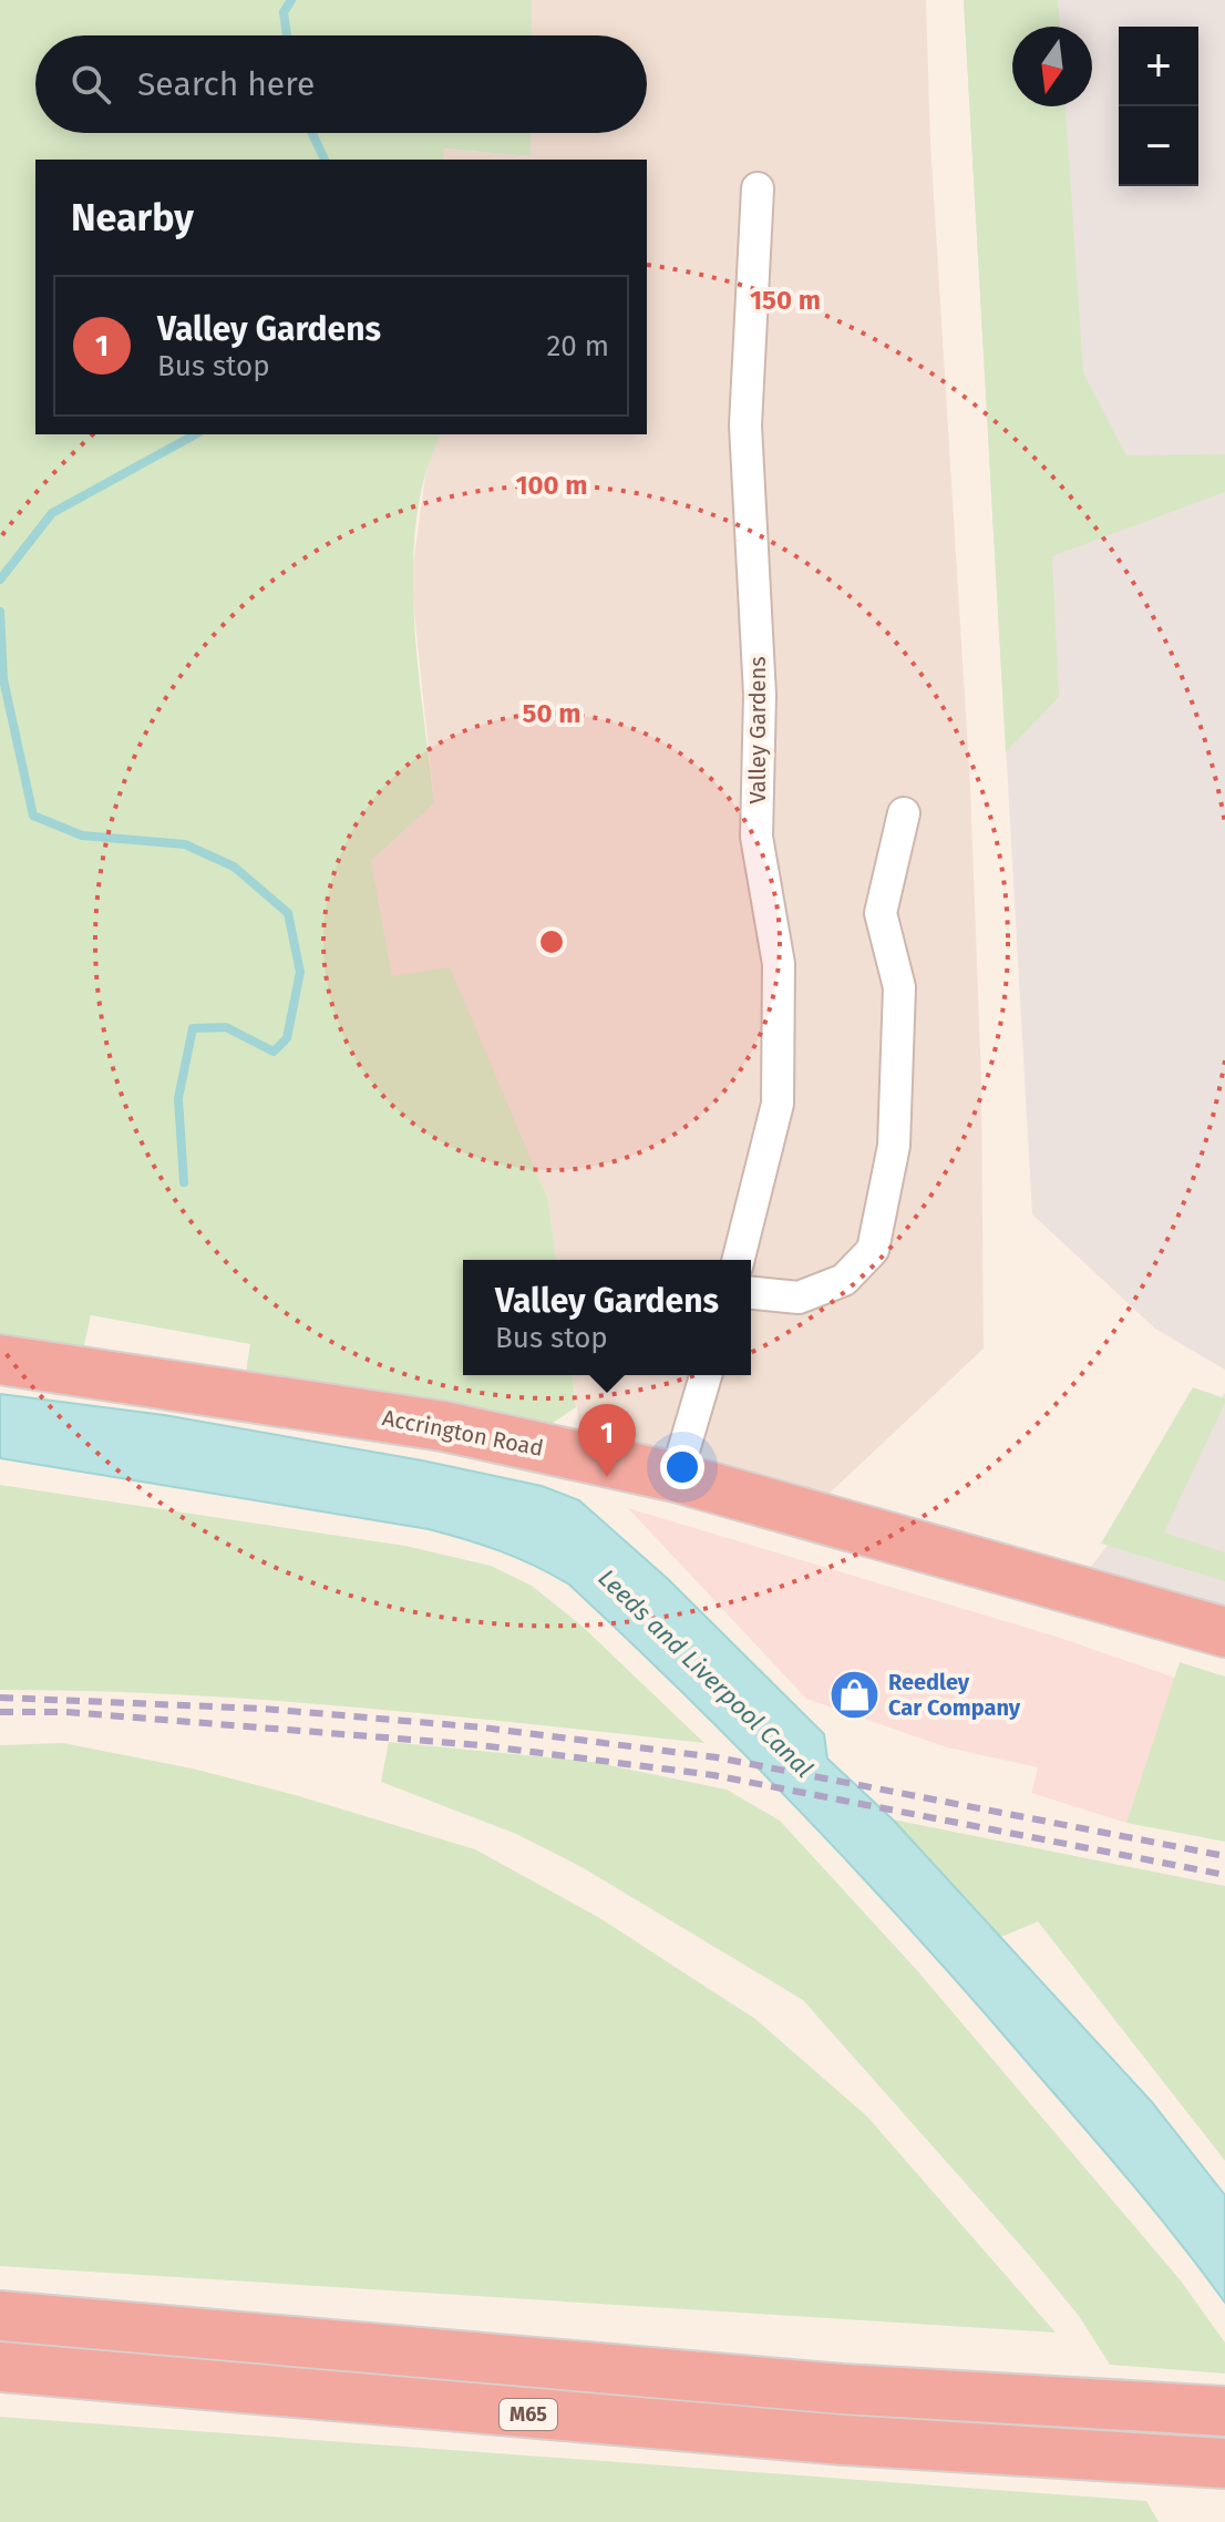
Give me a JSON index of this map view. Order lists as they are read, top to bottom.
{
  "streets": {
    "highway": ["Accrington Road", "M65"],
    "street": ["Valley Gardens"]
  },
  "water": ["Leeds and Liverpool Canal"],
  "places": {
    "shop": ["Reedley Car Company"]
  },
  "north": "bottom",
  "page": {
    "map_buttons": ["+", "−"],
    "search": "Search here",
    "heading": "Nearby",
    "list": [
      {
        "mark": "1",
        "name": "Valley Gardens",
        "note": "Bus stop",
        "value": "20 m"
      }
    ],
    "popup": ["Valley Gardens", "Bus stop"],
    "pins": "1"
  },
  "rings": ["150 m", "100 m", "50 m"]
}
